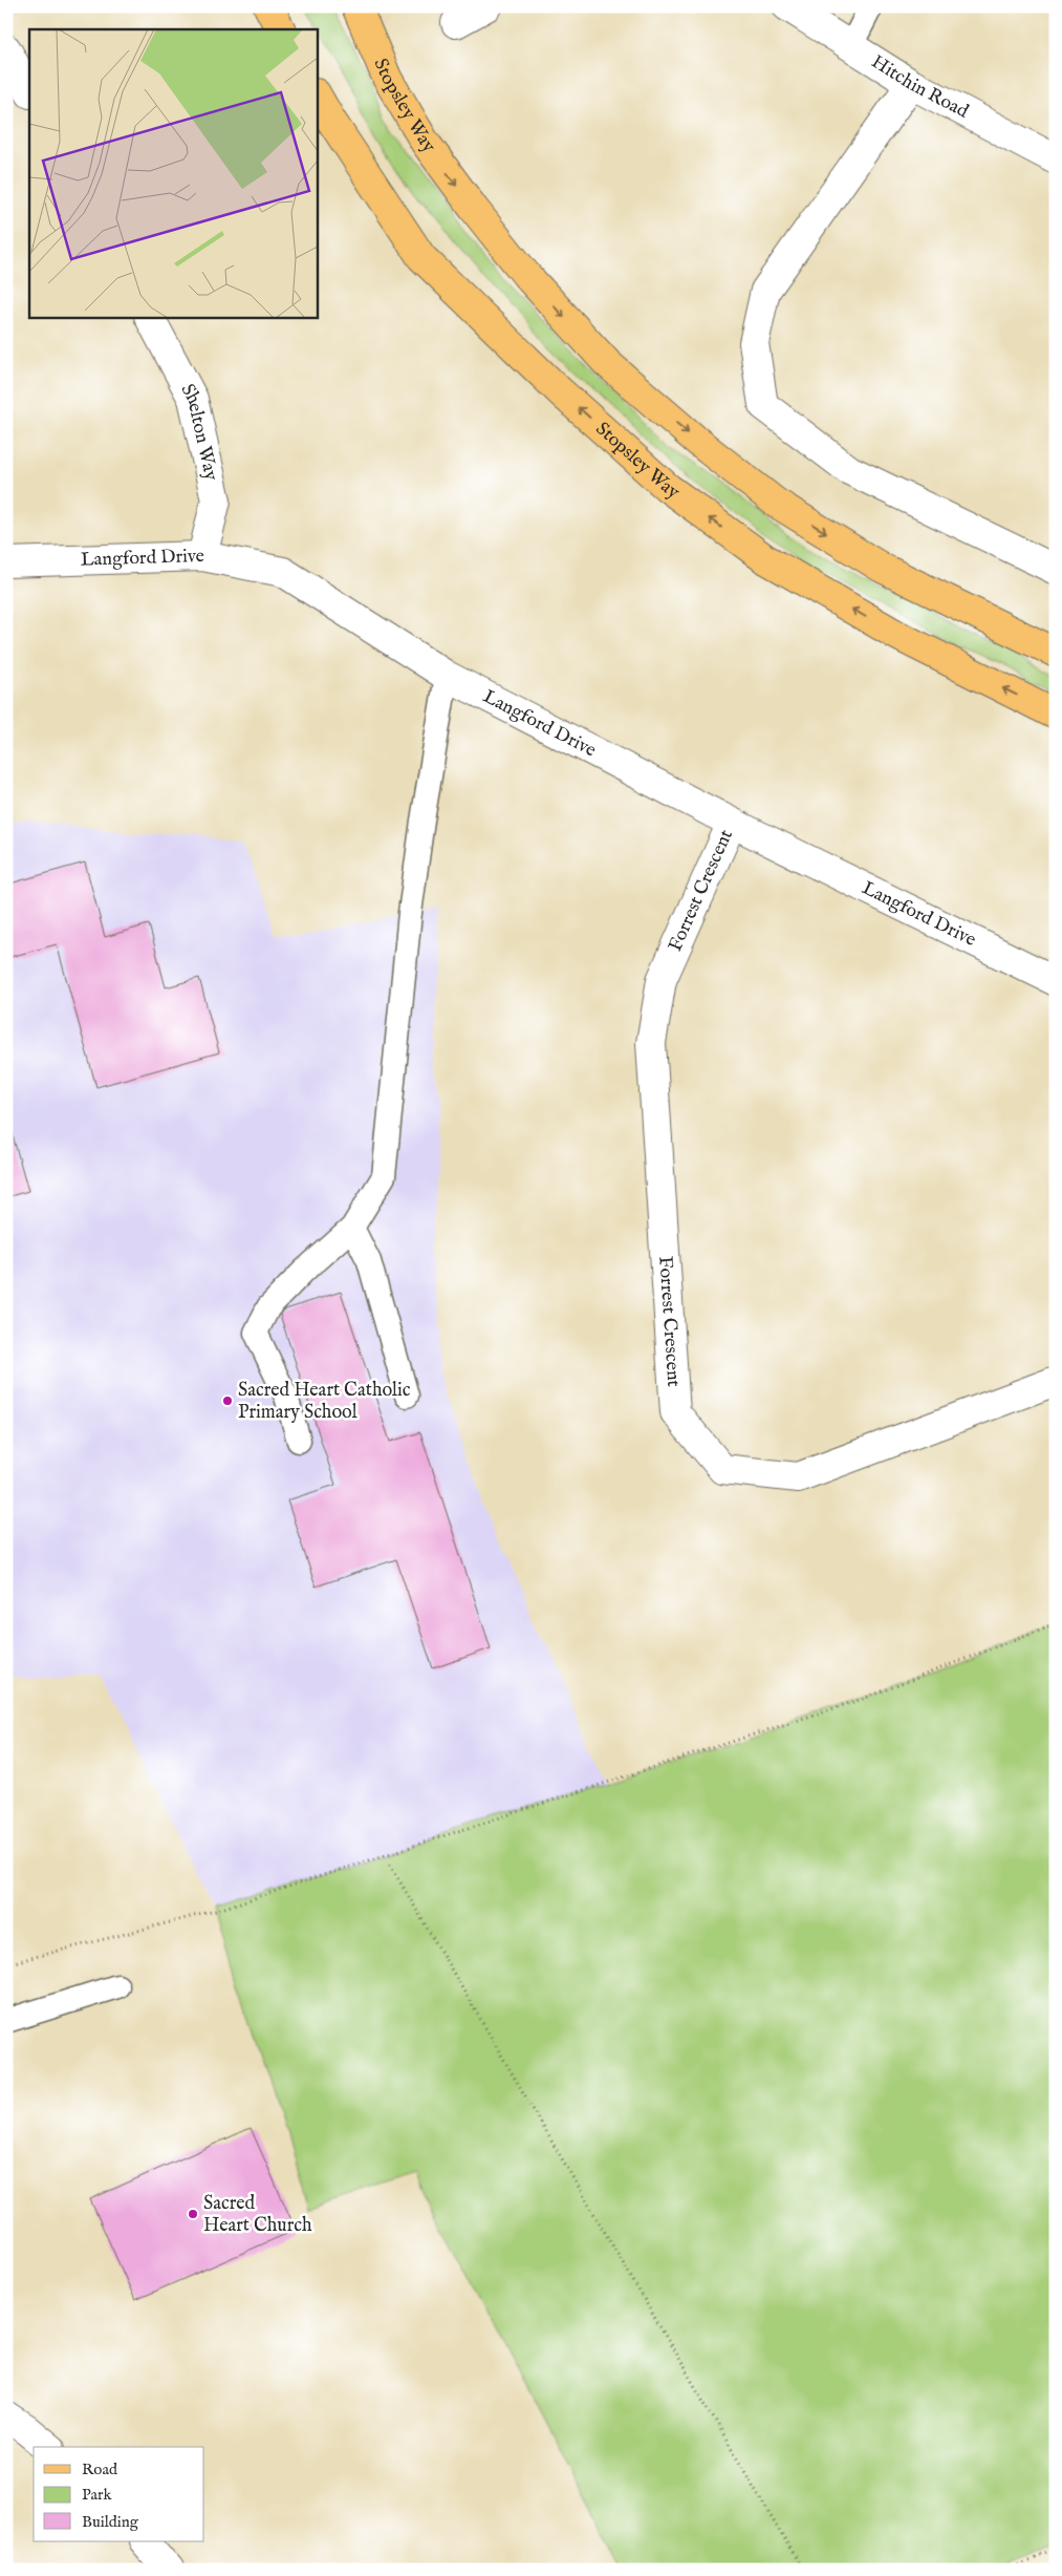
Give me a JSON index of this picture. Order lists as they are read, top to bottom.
{
  "streets": {
    "main road": ["Stopsley Way"],
    "street": [
      "Hitchin Road",
      "Shelton Way",
      "Langford Drive",
      "Forrest Crescent"
    ]
  },
  "crossings": [
    ["Shelton Way", "Langford Drive"],
    ["Langford Drive", "Forrest Crescent"]
  ],
  "places": ["Sacred Heart Catholic Primary School", "Sacred Heart Church"],
  "legend": ["Road", "Park", "Building"]
}
